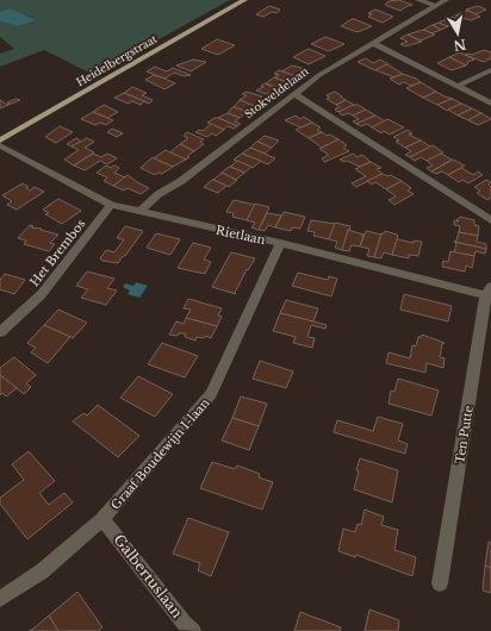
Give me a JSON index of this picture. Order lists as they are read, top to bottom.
{
  "streets": {
    "main road": ["Heidelbergstraat"],
    "street": [
      "Stokveldelaan",
      "Rietlaan",
      "Het Brembos",
      "Ten Putte",
      "Graaf Boudewijn I-laan",
      "Galbertuslaan"
    ]
  },
  "crossings": [
    ["Stokveldelaan", "Rietlaan"],
    ["Rietlaan", "Het Brembos"],
    ["Rietlaan", "Ten Putte"],
    ["Rietlaan", "Graaf Boudewijn I-laan"],
    ["Graaf Boudewijn I-laan", "Galbertuslaan"]
  ],
  "north": "bottom"
}
